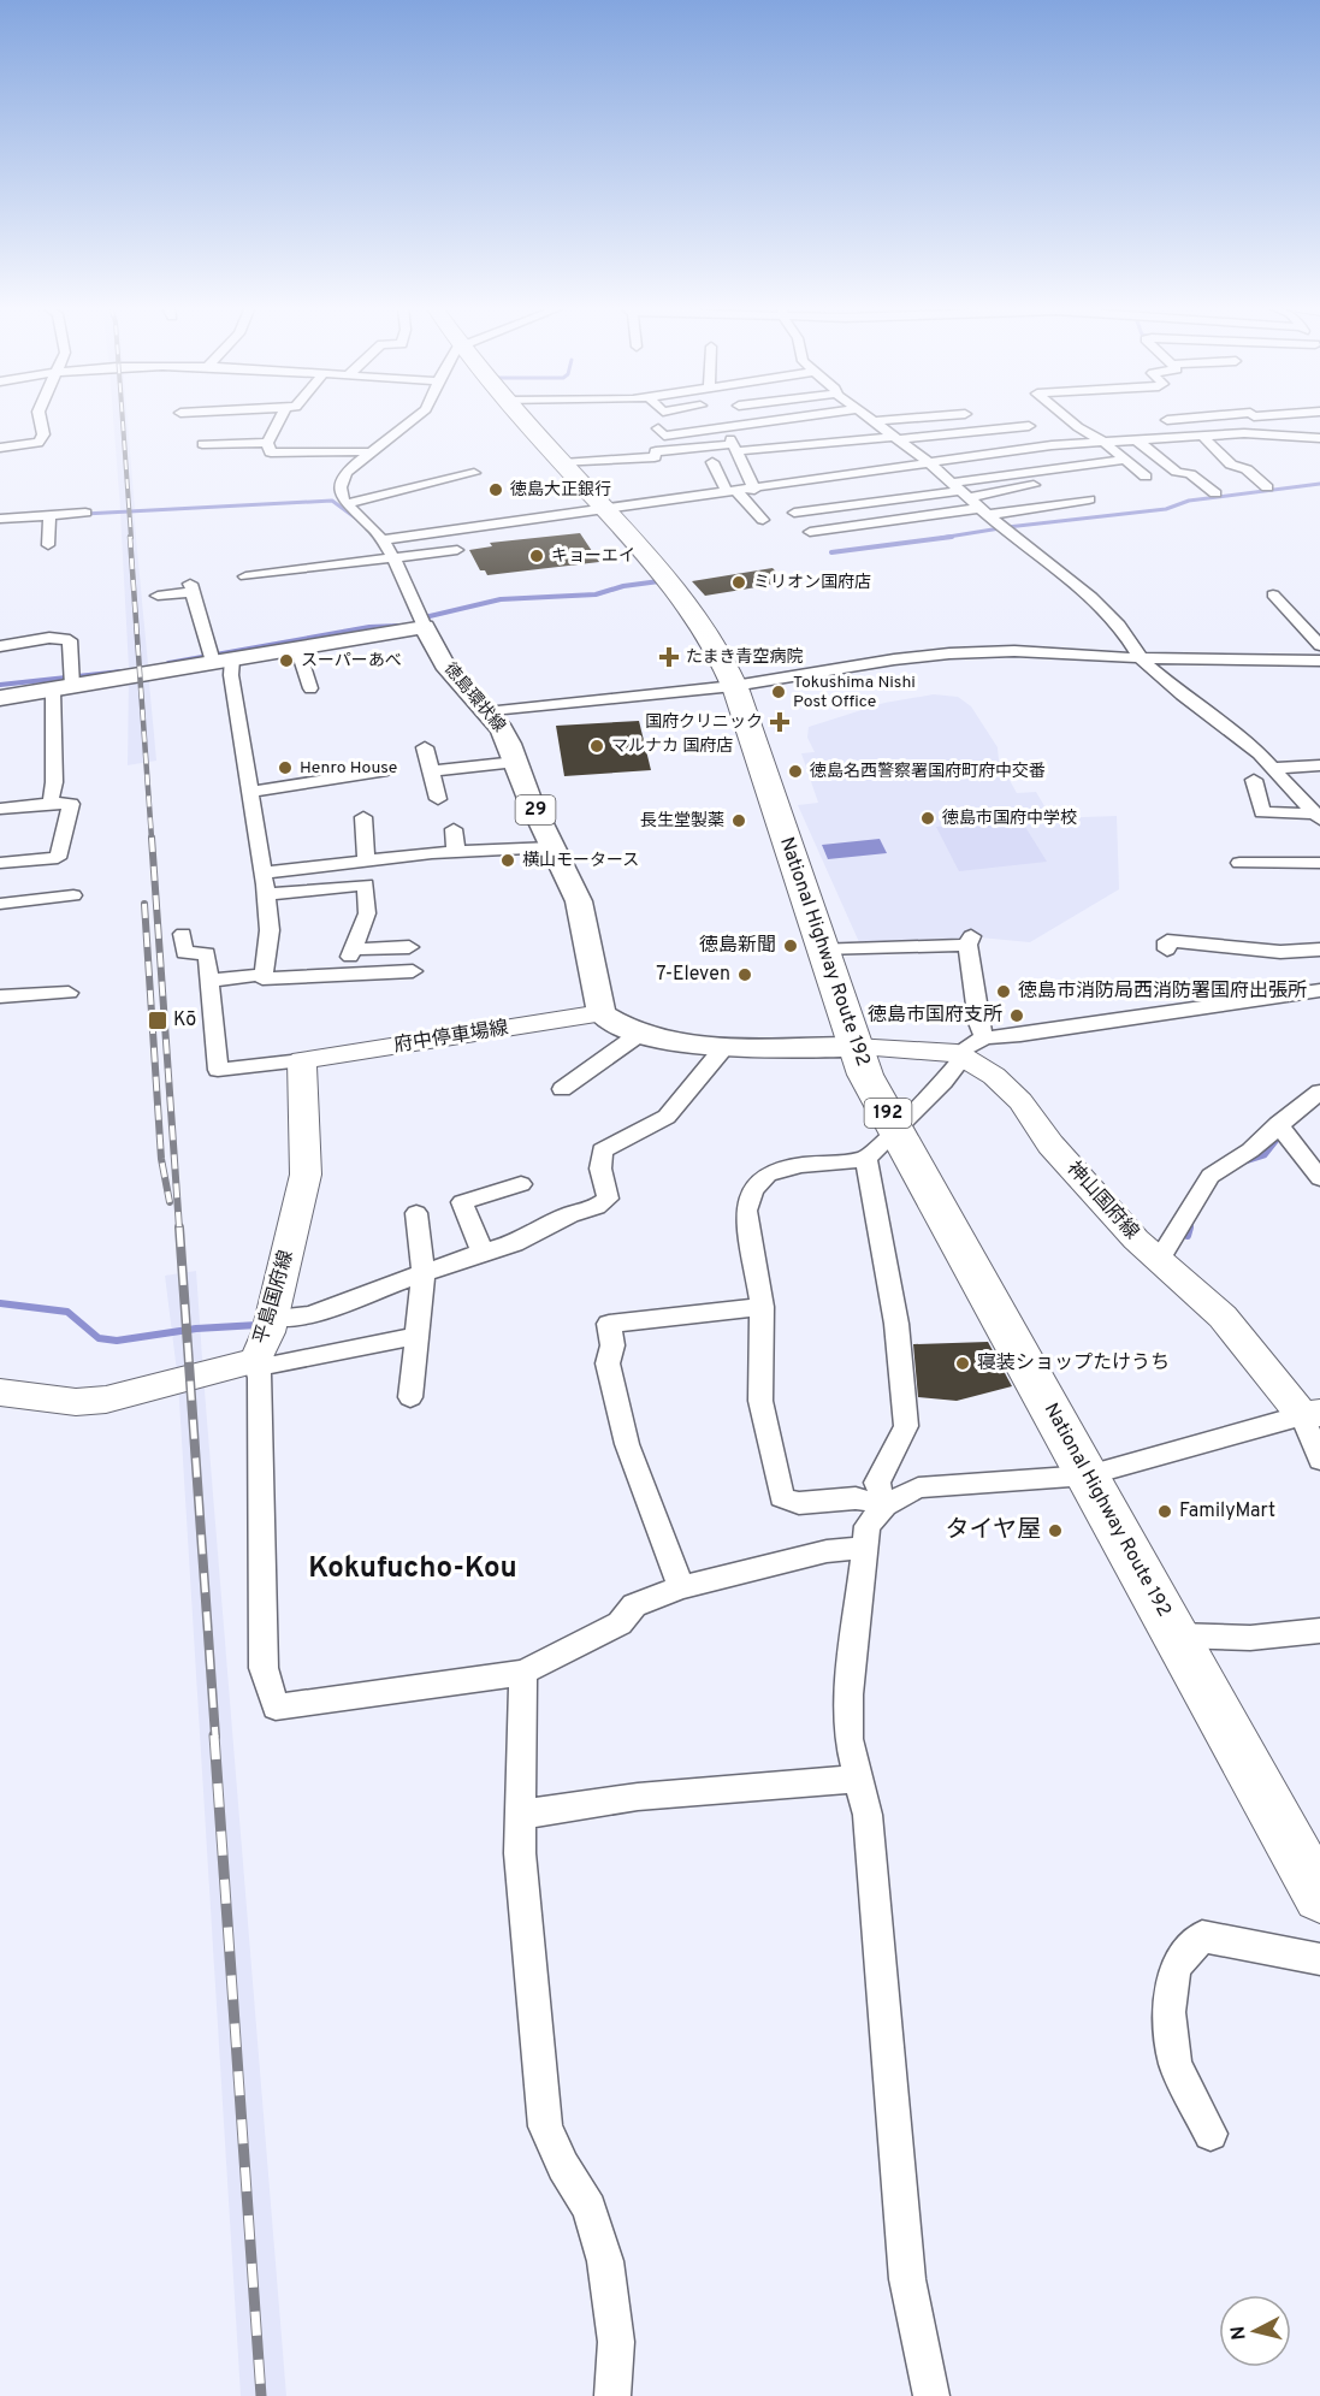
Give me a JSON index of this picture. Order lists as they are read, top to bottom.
{
  "streets": {
    "highway": ["National Highway Route 192", "192"],
    "main road": [
      "徳島環状線",
      "29",
      "府中停車場線",
      "神山国府線",
      "平島国府線"
    ]
  },
  "crossings": [
    ["徳島環状線", "府中停車場線"],
    ["National Highway Route 192", "神山国府線"],
    ["府中停車場線", "平島国府線"]
  ],
  "districts": ["Kokufucho-Kou"],
  "places": {
    "other": [
      "徳島大正銀行",
      "キョーエイ",
      "ミリオン国府店",
      "スーパーあべ",
      "Tokushima Nishi Post Office",
      "マルナカ 国府店",
      "Henro House",
      "徳島名西警察署国府町府中交番",
      "徳島市国府中学校",
      "長生堂製薬",
      "横山モータース",
      "徳島新聞",
      "7-Eleven",
      "徳島市消防局西消防署国府出張所",
      "徳島市国府支所",
      "寝装ショップたけうち",
      "FamilyMart",
      "タイヤ屋"
    ],
    "health": ["たまき青空病院", "国府クリニック"],
    "transit": ["Kō"]
  },
  "north": "left"
}
